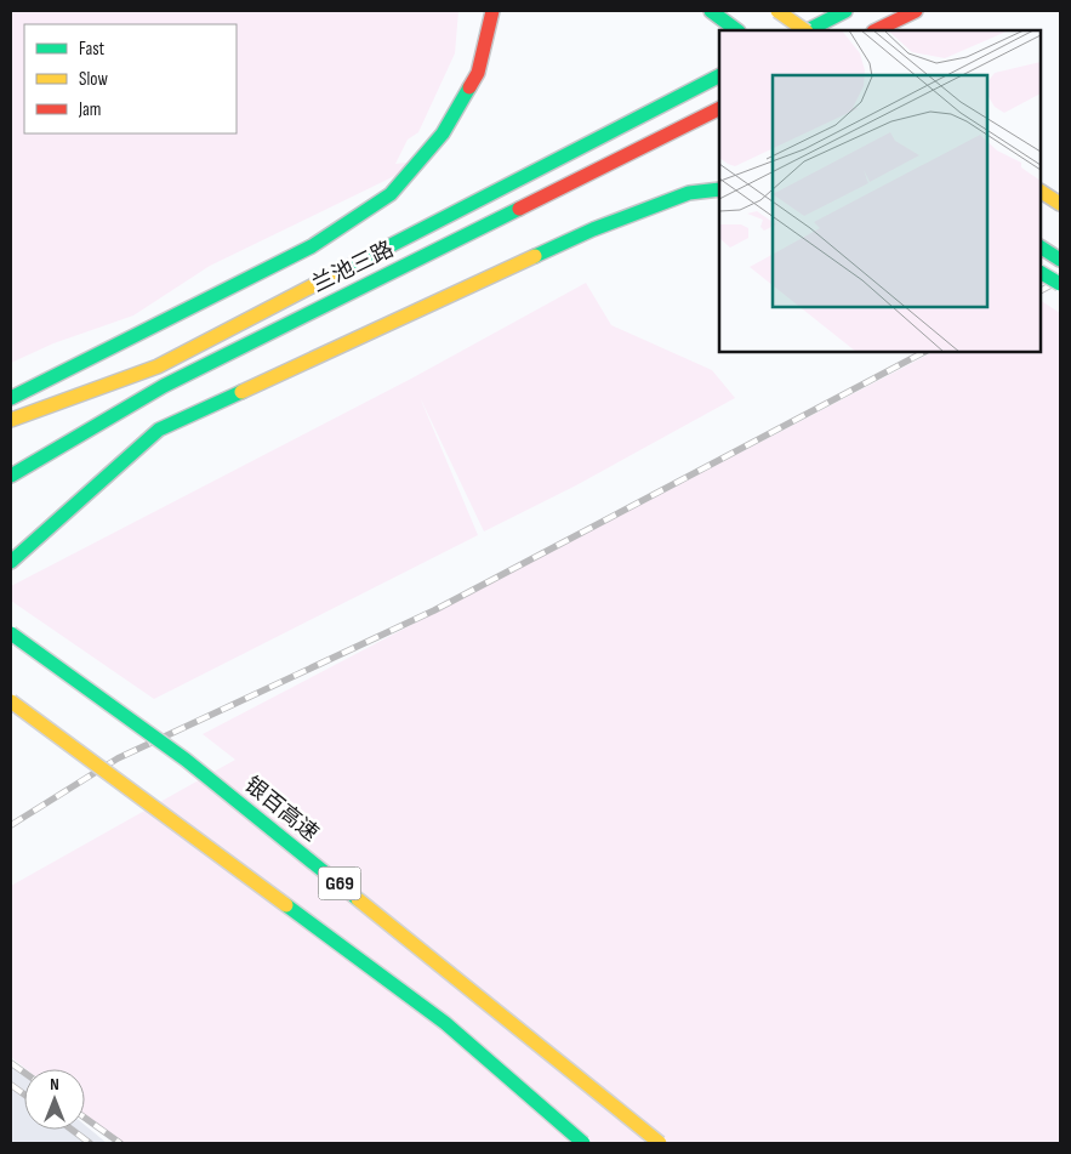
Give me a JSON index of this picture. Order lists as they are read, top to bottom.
{
  "streets": {
    "main road": ["兰池三路", "银百高速", "G69"]
  },
  "legend": ["Fast", "Slow", "Jam"],
  "north": "top"
}
